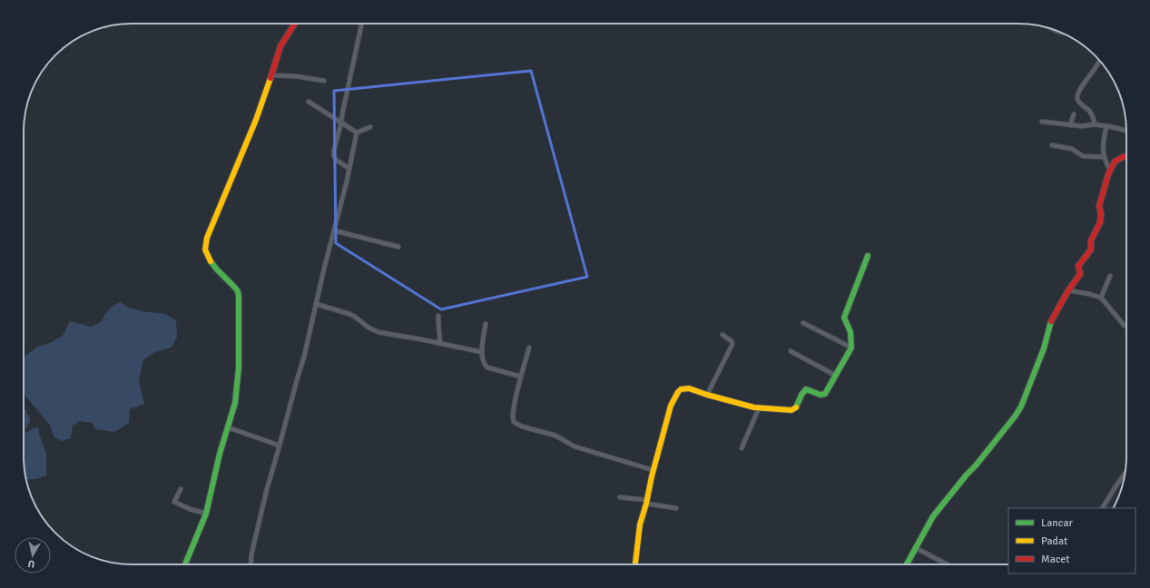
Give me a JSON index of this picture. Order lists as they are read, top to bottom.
{
  "legend": ["Lancar", "Padat", "Macet"],
  "north": "bottom"
}
